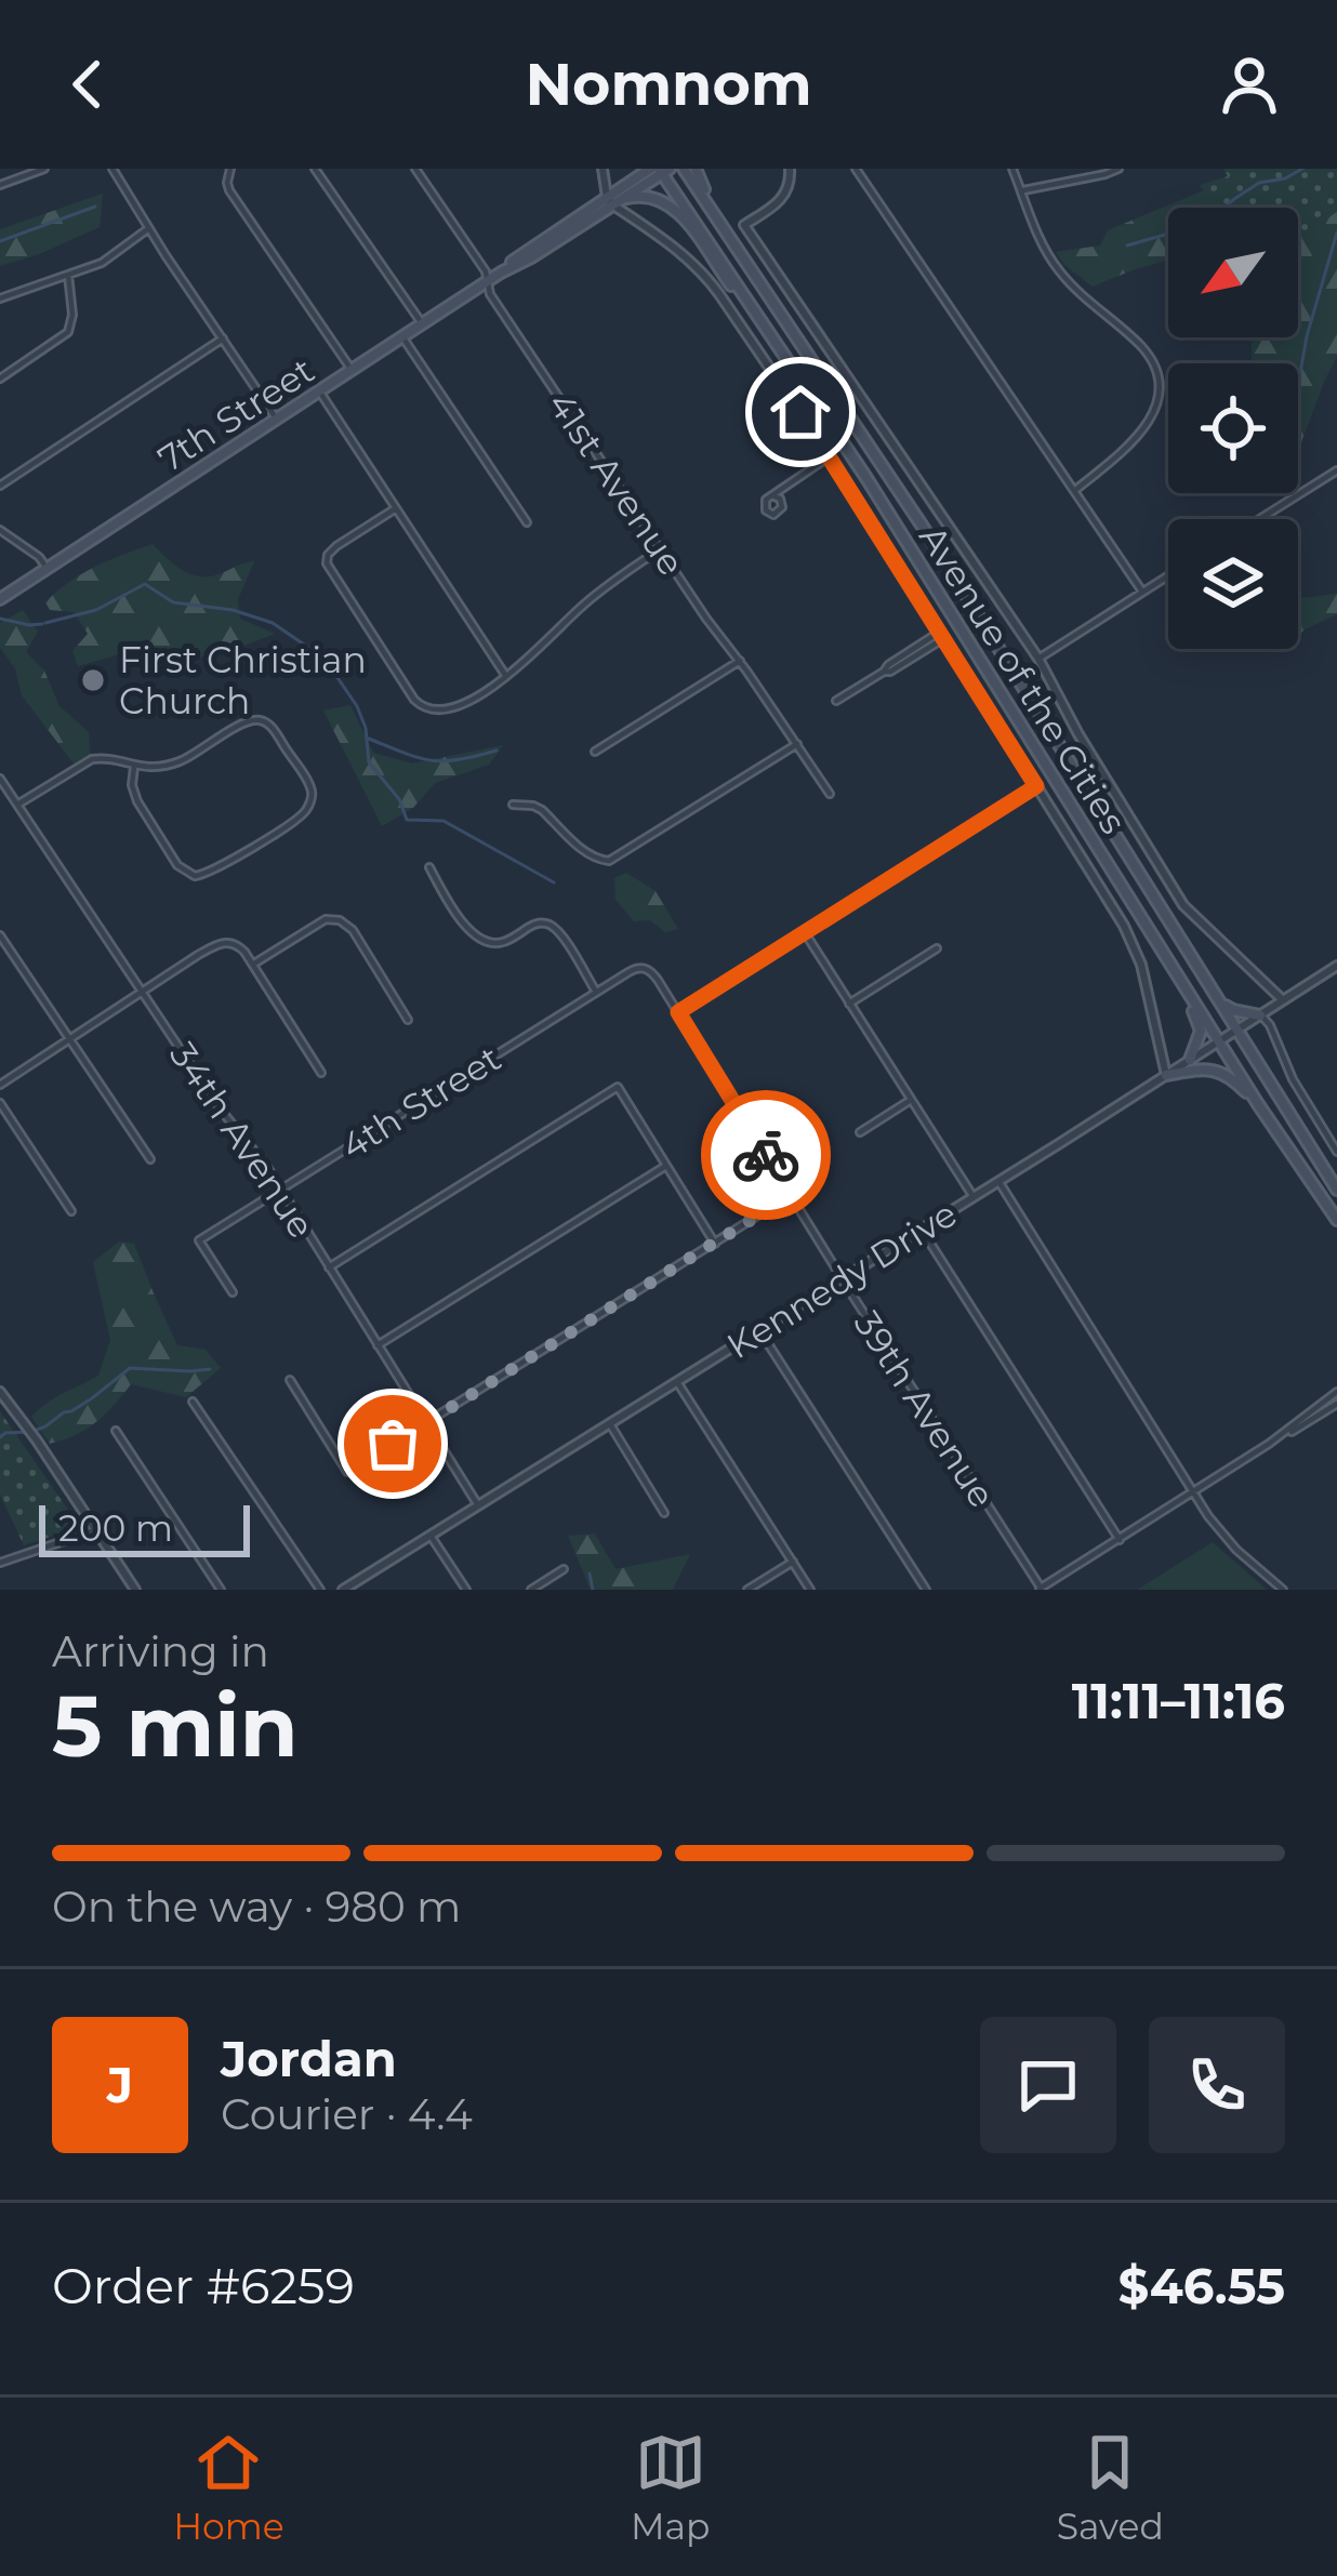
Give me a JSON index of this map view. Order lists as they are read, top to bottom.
{
  "streets": {
    "main road": ["7th Street", "Avenue of the Cities"],
    "street": [
      "41st Avenue",
      "4th Street",
      "34th Avenue",
      "Kennedy Drive",
      "39th Avenue"
    ]
  },
  "crossings": [
    ["7th Street", "41st Avenue"],
    ["7th Street", "Avenue of the Cities"],
    ["Avenue of the Cities", "Kennedy Drive"],
    ["4th Street", "34th Avenue"],
    ["4th Street", "39th Avenue"],
    ["34th Avenue", "Kennedy Drive"],
    ["Kennedy Drive", "39th Avenue"]
  ],
  "places": ["First Christian Church"],
  "scale_bar": "200 m",
  "north": "bottom left",
  "page": {
    "header": "Nomnom",
    "scale": "200 m",
    "heading": ["5 min", "Arriving in", "11:11–11:16"],
    "panel": [
      "Jordan",
      "Courier · 4.4",
      "Order #6259",
      "$46.55"
    ],
    "bar": "On the way · 980 m",
    "round": "J",
    "tabs": ["Home", "Map", "Saved"]
  }
}
